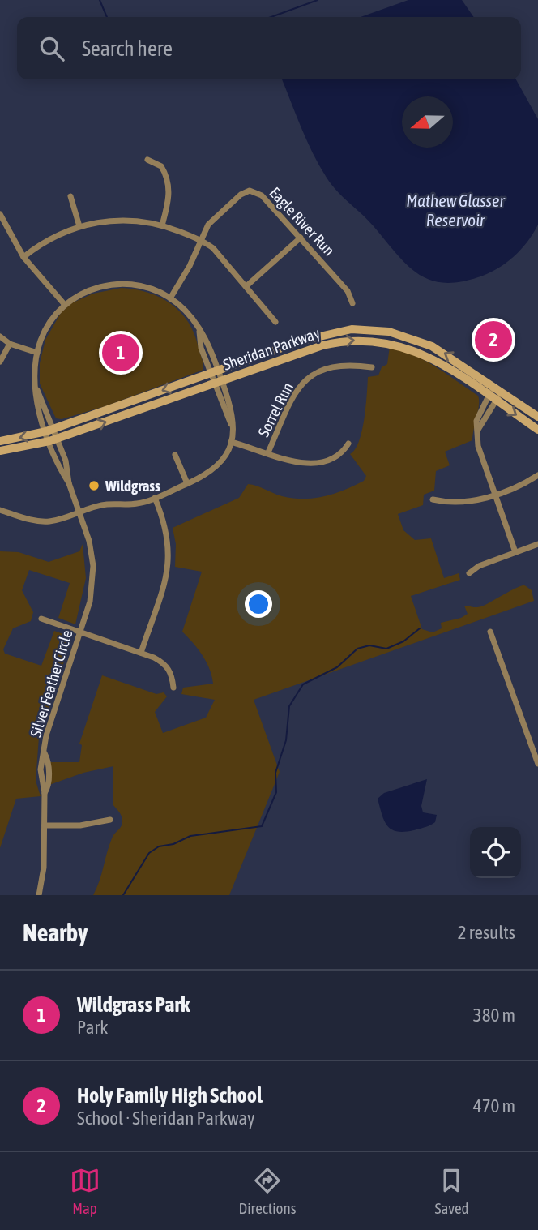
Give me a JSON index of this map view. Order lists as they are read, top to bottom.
{
  "streets": {
    "main road": ["Sheridan Parkway"],
    "street": ["Eagle River Run", "Sorrel Run", "Silver Feather Circle"]
  },
  "crossings": [
    ["Sheridan Parkway", "Silver Feather Circle"]
  ],
  "water": ["Mathew Glasser Reservoir"],
  "places": ["Wildgrass"],
  "north": "left",
  "page": {
    "search": "Search here",
    "pins": ["2", "1"],
    "heading": ["Nearby", "2 results"],
    "list": [
      {
        "mark": "1",
        "name": "Wildgrass Park",
        "note": "Park",
        "value": "380 m"
      },
      {
        "mark": "2",
        "name": "Holy Family High School",
        "note": "School · Sheridan Parkway",
        "value": "470 m"
      }
    ],
    "nav": ["Map", "Directions", "Saved"]
  }
}
